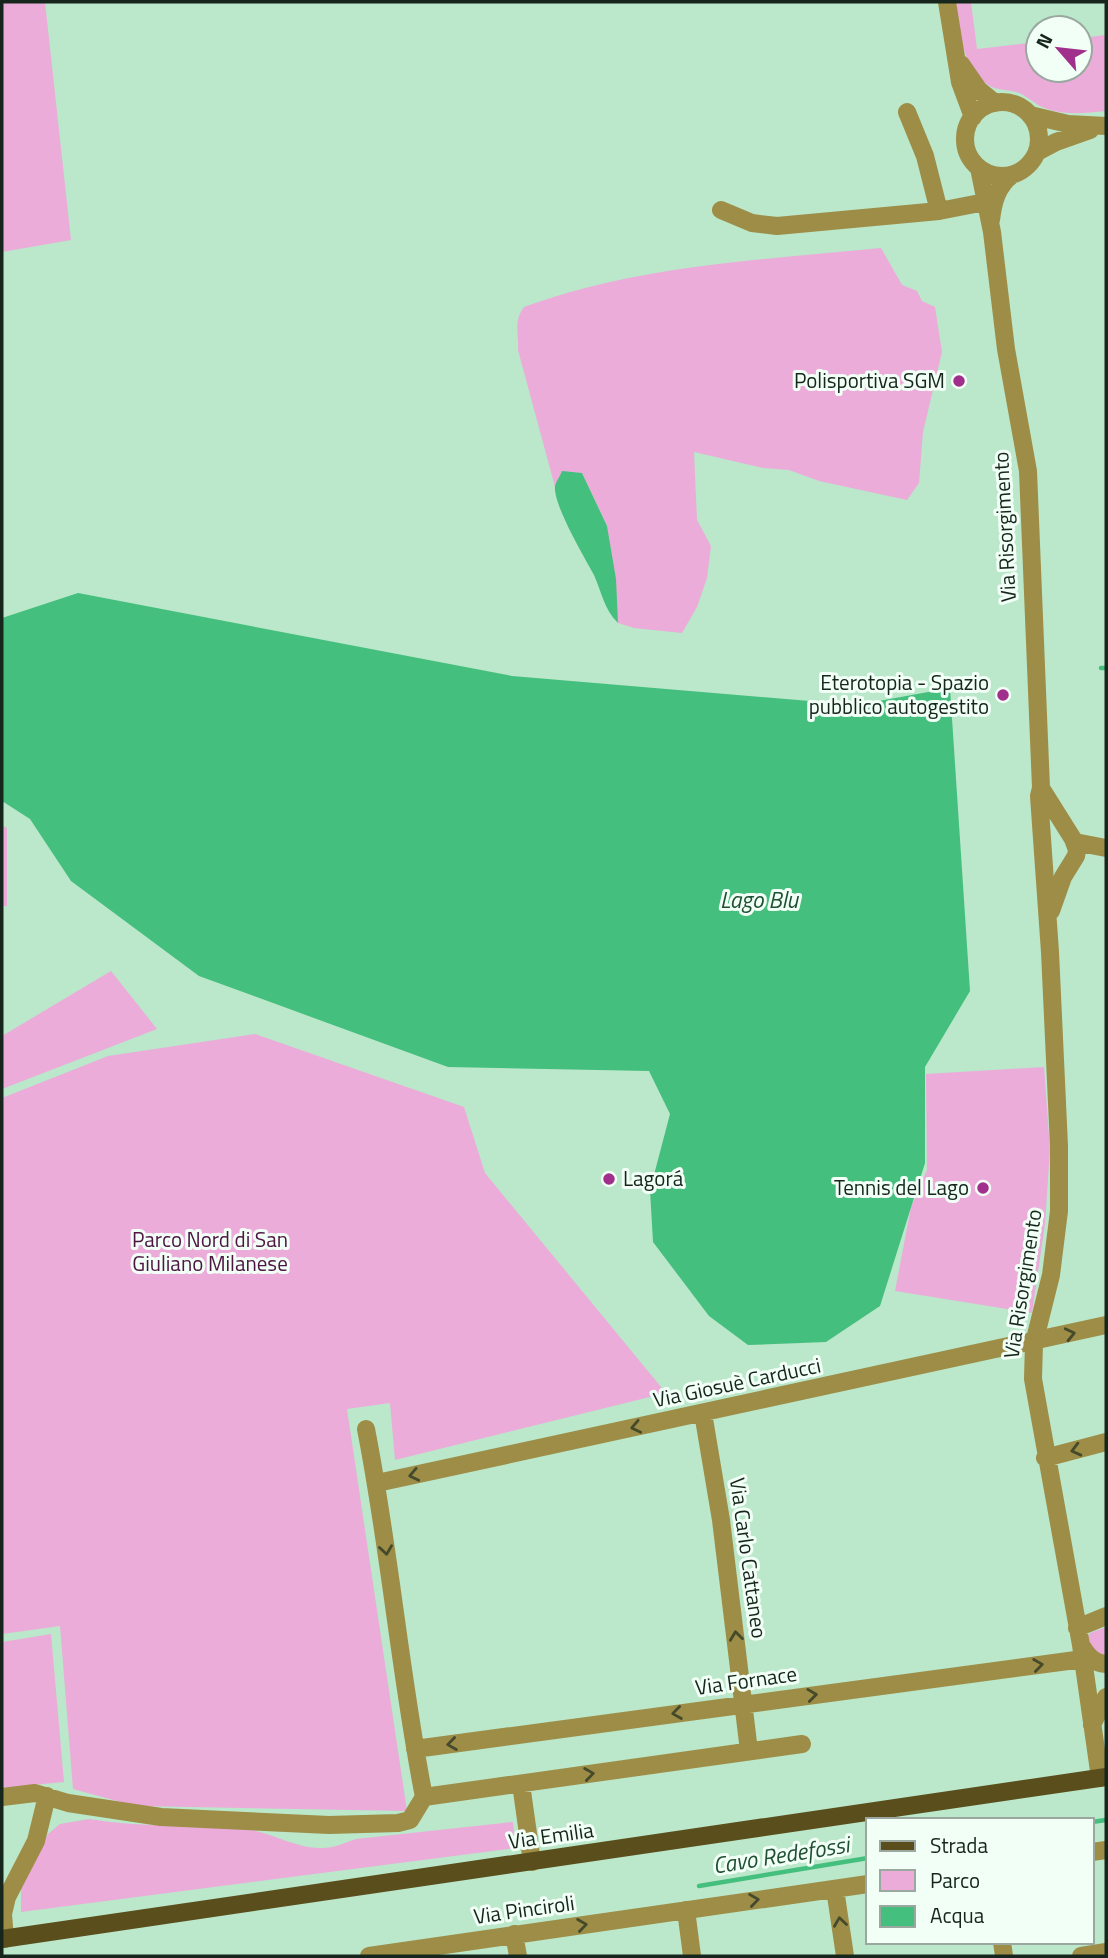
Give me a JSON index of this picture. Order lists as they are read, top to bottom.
{
  "streets": {
    "main road": ["Via Emilia"],
    "street": [
      "Via Risorgimento",
      "Via Giosuè Carducci",
      "Via Carlo Cattaneo",
      "Via Fornace",
      "Via Pinciroli"
    ]
  },
  "crossings": [
    ["Via Risorgimento", "Via Giosuè Carducci"],
    ["Via Risorgimento", "Via Fornace"],
    ["Via Risorgimento", "Via Emilia"],
    ["Via Giosuè Carducci", "Via Carlo Cattaneo"],
    ["Via Carlo Cattaneo", "Via Fornace"]
  ],
  "one_way": ["Via Carlo Cattaneo"],
  "water": ["Lago Blu", "Cavo Redefossi"],
  "parks": ["Parco Nord di San Giuliano Milanese"],
  "places": [
    "Polisportiva SGM",
    "Eterotopia - Spazio pubblico autogestito",
    "Lagorá",
    "Tennis del Lago"
  ],
  "legend": ["Strada", "Parco", "Acqua"],
  "north": "top left"
}
